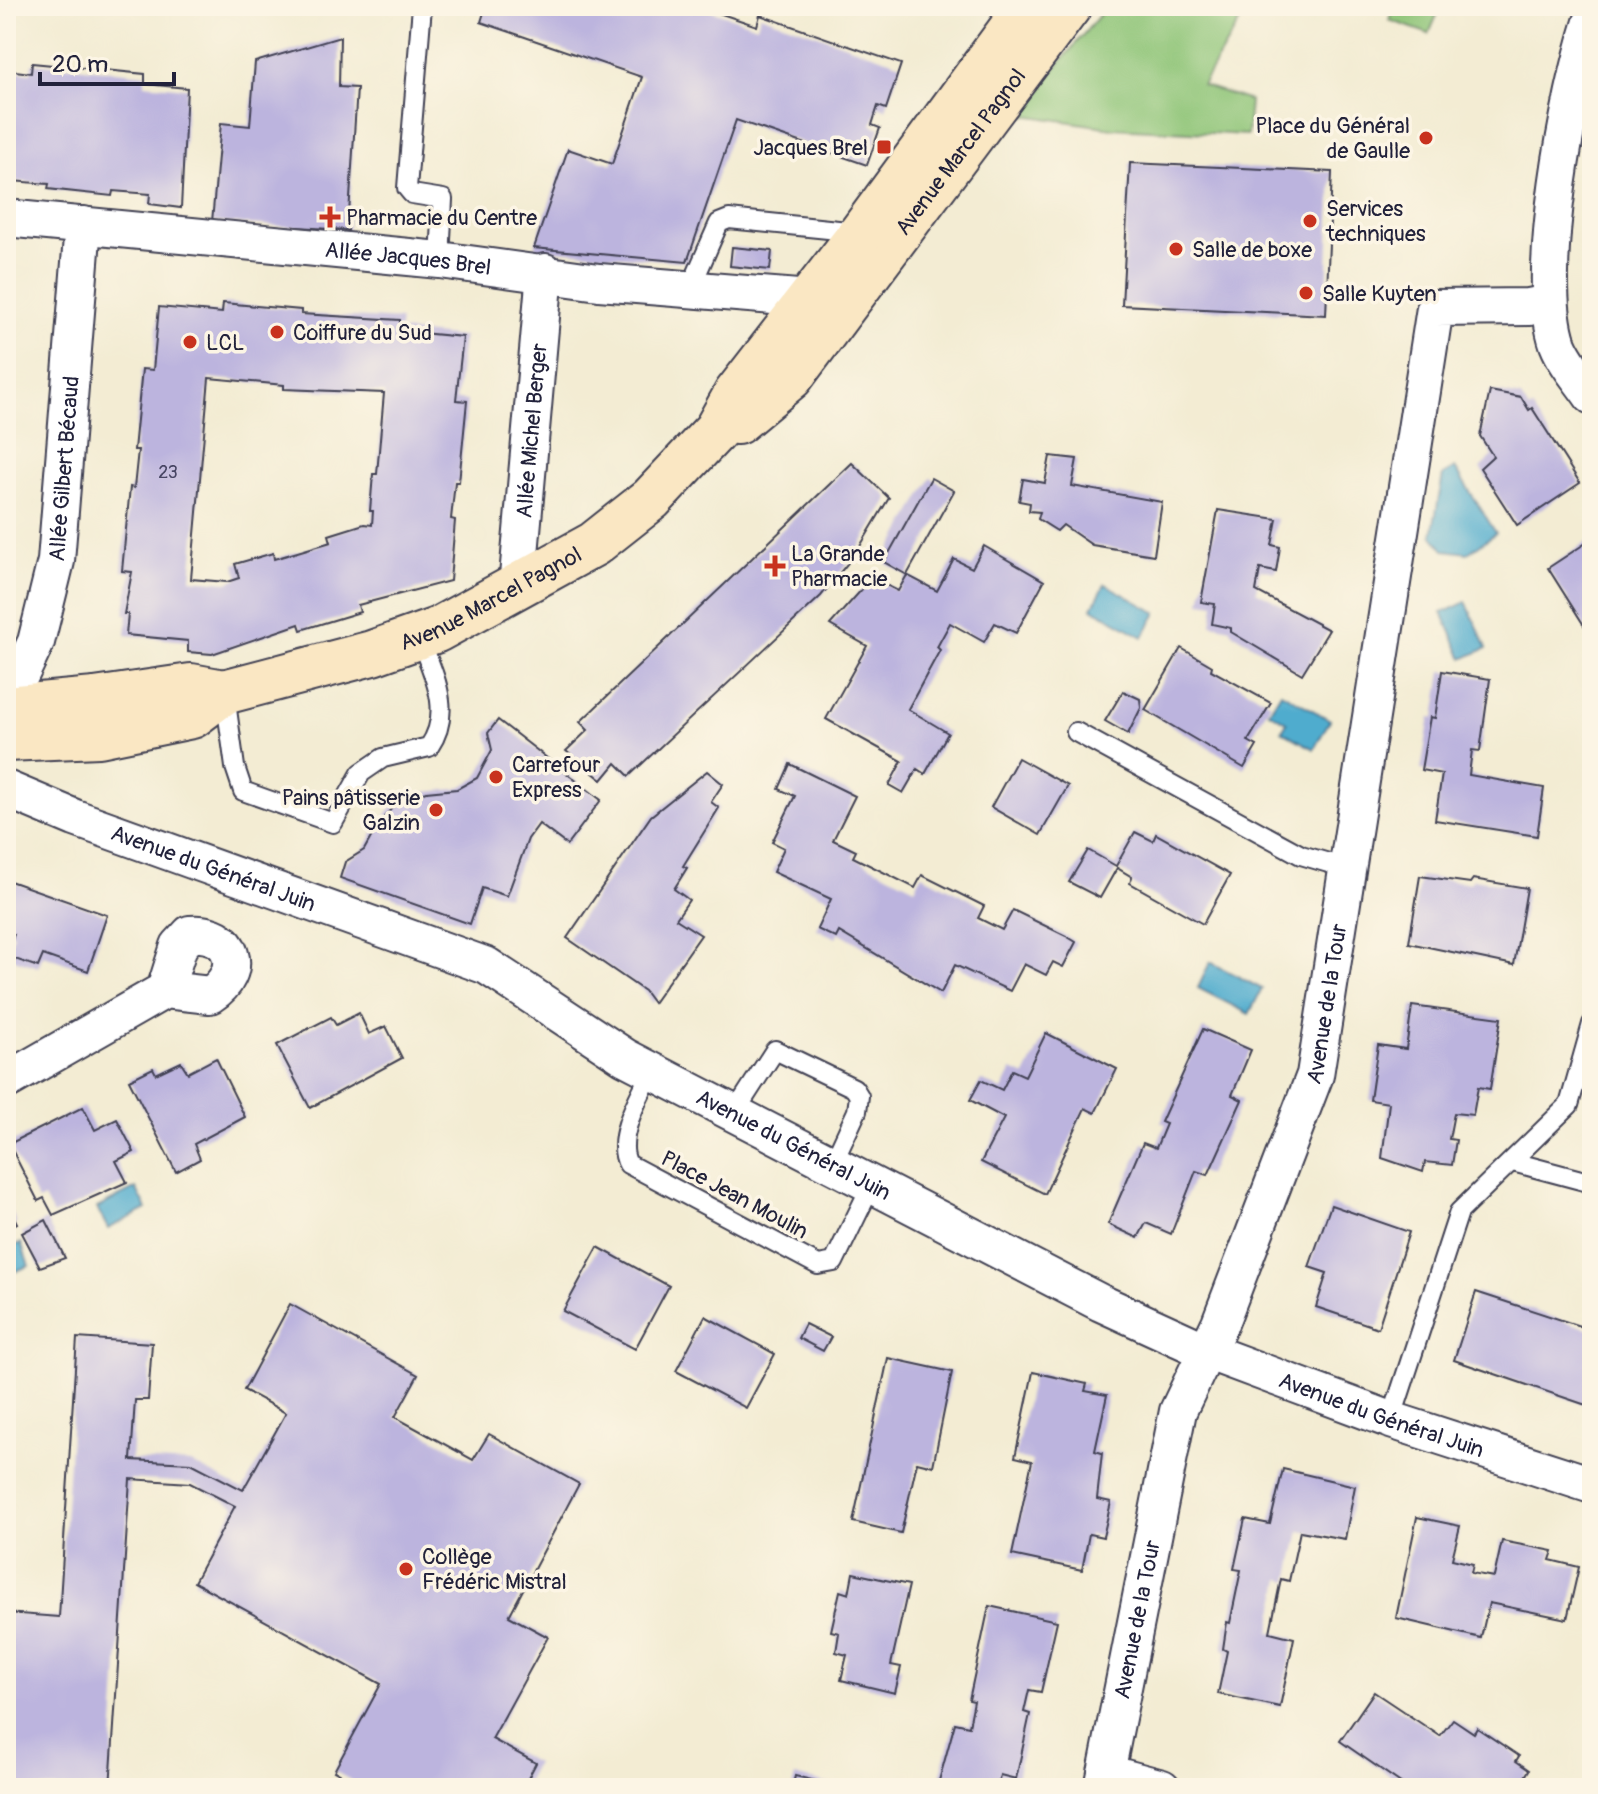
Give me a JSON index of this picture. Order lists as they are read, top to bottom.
{
  "streets": {
    "main road": ["Avenue Marcel Pagnol"],
    "street": [
      "Allée Jacques Brel",
      "Allée Michel Berger",
      "Allée Gilbert Bécaud",
      "Avenue du Général Juin",
      "Avenue de la Tour"
    ],
    "lane": ["Place Jean Moulin"]
  },
  "crossings": [
    ["Avenue Marcel Pagnol", "Allée Jacques Brel"],
    ["Avenue Marcel Pagnol", "Allée Michel Berger"],
    ["Avenue Marcel Pagnol", "Allée Gilbert Bécaud"],
    ["Allée Jacques Brel", "Allée Michel Berger"],
    ["Allée Jacques Brel", "Allée Gilbert Bécaud"],
    ["Avenue du Général Juin", "Avenue de la Tour"],
    ["Avenue du Général Juin", "Place Jean Moulin"]
  ],
  "places": {
    "other": [
      "Place du Général de Gaulle",
      "Services techniques",
      "Salle de boxe",
      "Salle Kuyten",
      "Coiffure du Sud",
      "LCL",
      "Carrefour Express",
      "Pains pâtisserie Galzin",
      "Collège Frédéric Mistral"
    ],
    "transit": ["Jacques Brel"],
    "health": ["Pharmacie du Centre", "La Grande Pharmacie"]
  },
  "house_numbers": ["23"],
  "scale_bar": "20 m"
}
